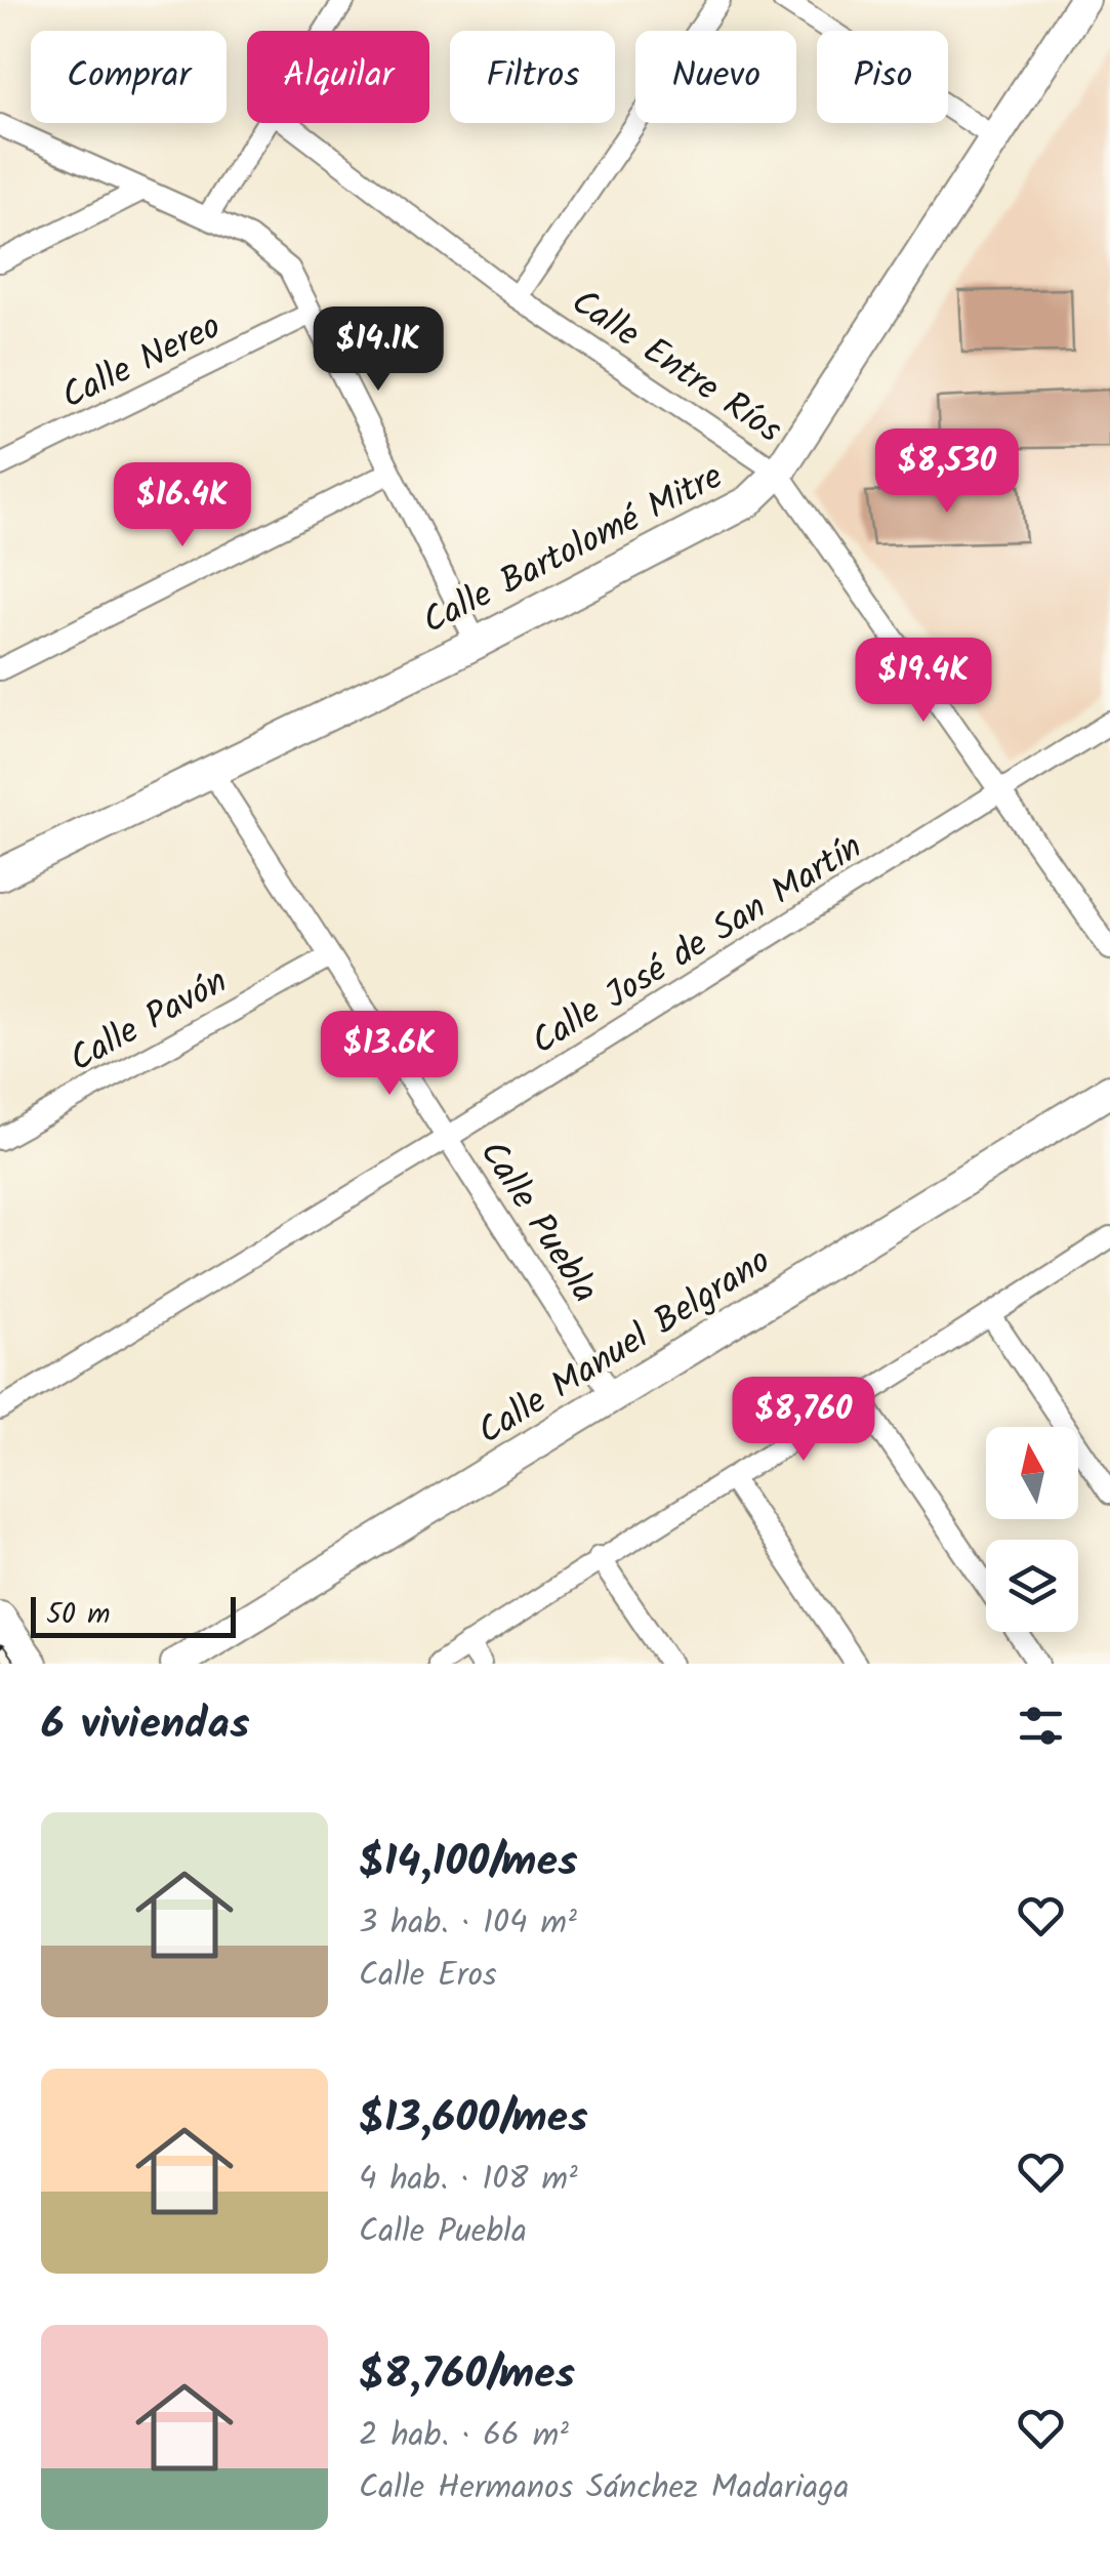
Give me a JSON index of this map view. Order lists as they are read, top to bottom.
{
  "streets": {
    "street": [
      "Calle Nereo",
      "Calle Entre Ríos",
      "Calle Bartolomé Mitre",
      "Calle José de San Martín",
      "Calle Pavón",
      "Calle Puebla",
      "Calle Manuel Belgrano"
    ]
  },
  "crossings": [
    ["Calle Entre Ríos", "Calle Bartolomé Mitre"],
    ["Calle Entre Ríos", "Calle José de San Martín"],
    ["Calle Bartolomé Mitre", "Calle Puebla"],
    ["Calle José de San Martín", "Calle Puebla"],
    ["Calle Pavón", "Calle Puebla"],
    ["Calle Puebla", "Calle Manuel Belgrano"]
  ],
  "scale_bar": "50 m",
  "north": "top",
  "page": {
    "chip": [
      "Comprar",
      "Alquilar",
      "Filtros",
      "Nuevo",
      "Piso"
    ],
    "price": [
      "$14.1K",
      "$8,530",
      "$16.4K",
      "$19.4K",
      "$13.6K",
      "$8,760"
    ],
    "scale": "50 m",
    "heading": "6 viviendas",
    "list": [
      {
        "name": "$14,100/mes",
        "note": "3 hab. · 104 m² · Calle Eros"
      },
      {
        "name": "$13,600/mes",
        "note": "4 hab. · 108 m² · Calle Puebla"
      },
      {
        "name": "$8,760/mes",
        "note": "2 hab. · 66 m² · Calle Hermanos Sánchez Madariaga"
      }
    ]
  }
}
